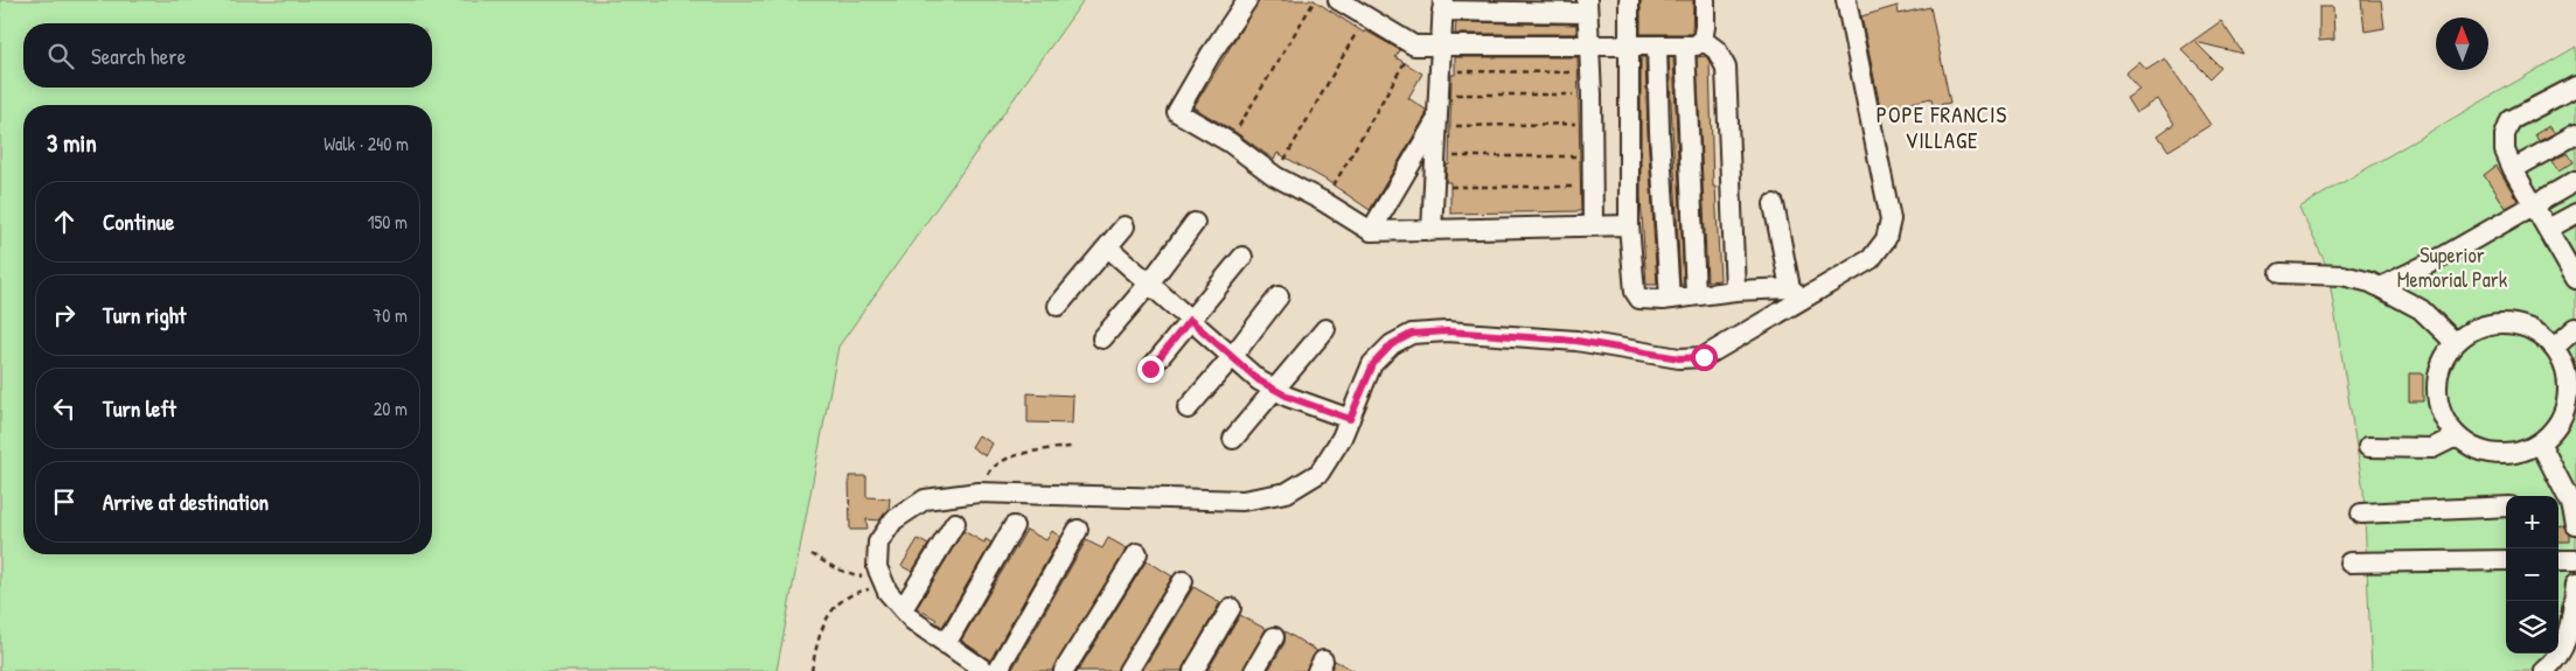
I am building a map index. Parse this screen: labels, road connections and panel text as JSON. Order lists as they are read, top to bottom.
{
  "districts": ["POPE FRANCIS VILLAGE"],
  "parks": ["Superior Memorial Park"],
  "north": "top",
  "page": {
    "search": "Search here",
    "heading": ["3 min", "Walk · 240 m"],
    "list": [
      ["Continue", "150 m"],
      ["Turn right", "70 m"],
      ["Turn left", "20 m"],
      "Arrive at destination"
    ],
    "map_buttons": ["+", "−"]
  }
}
